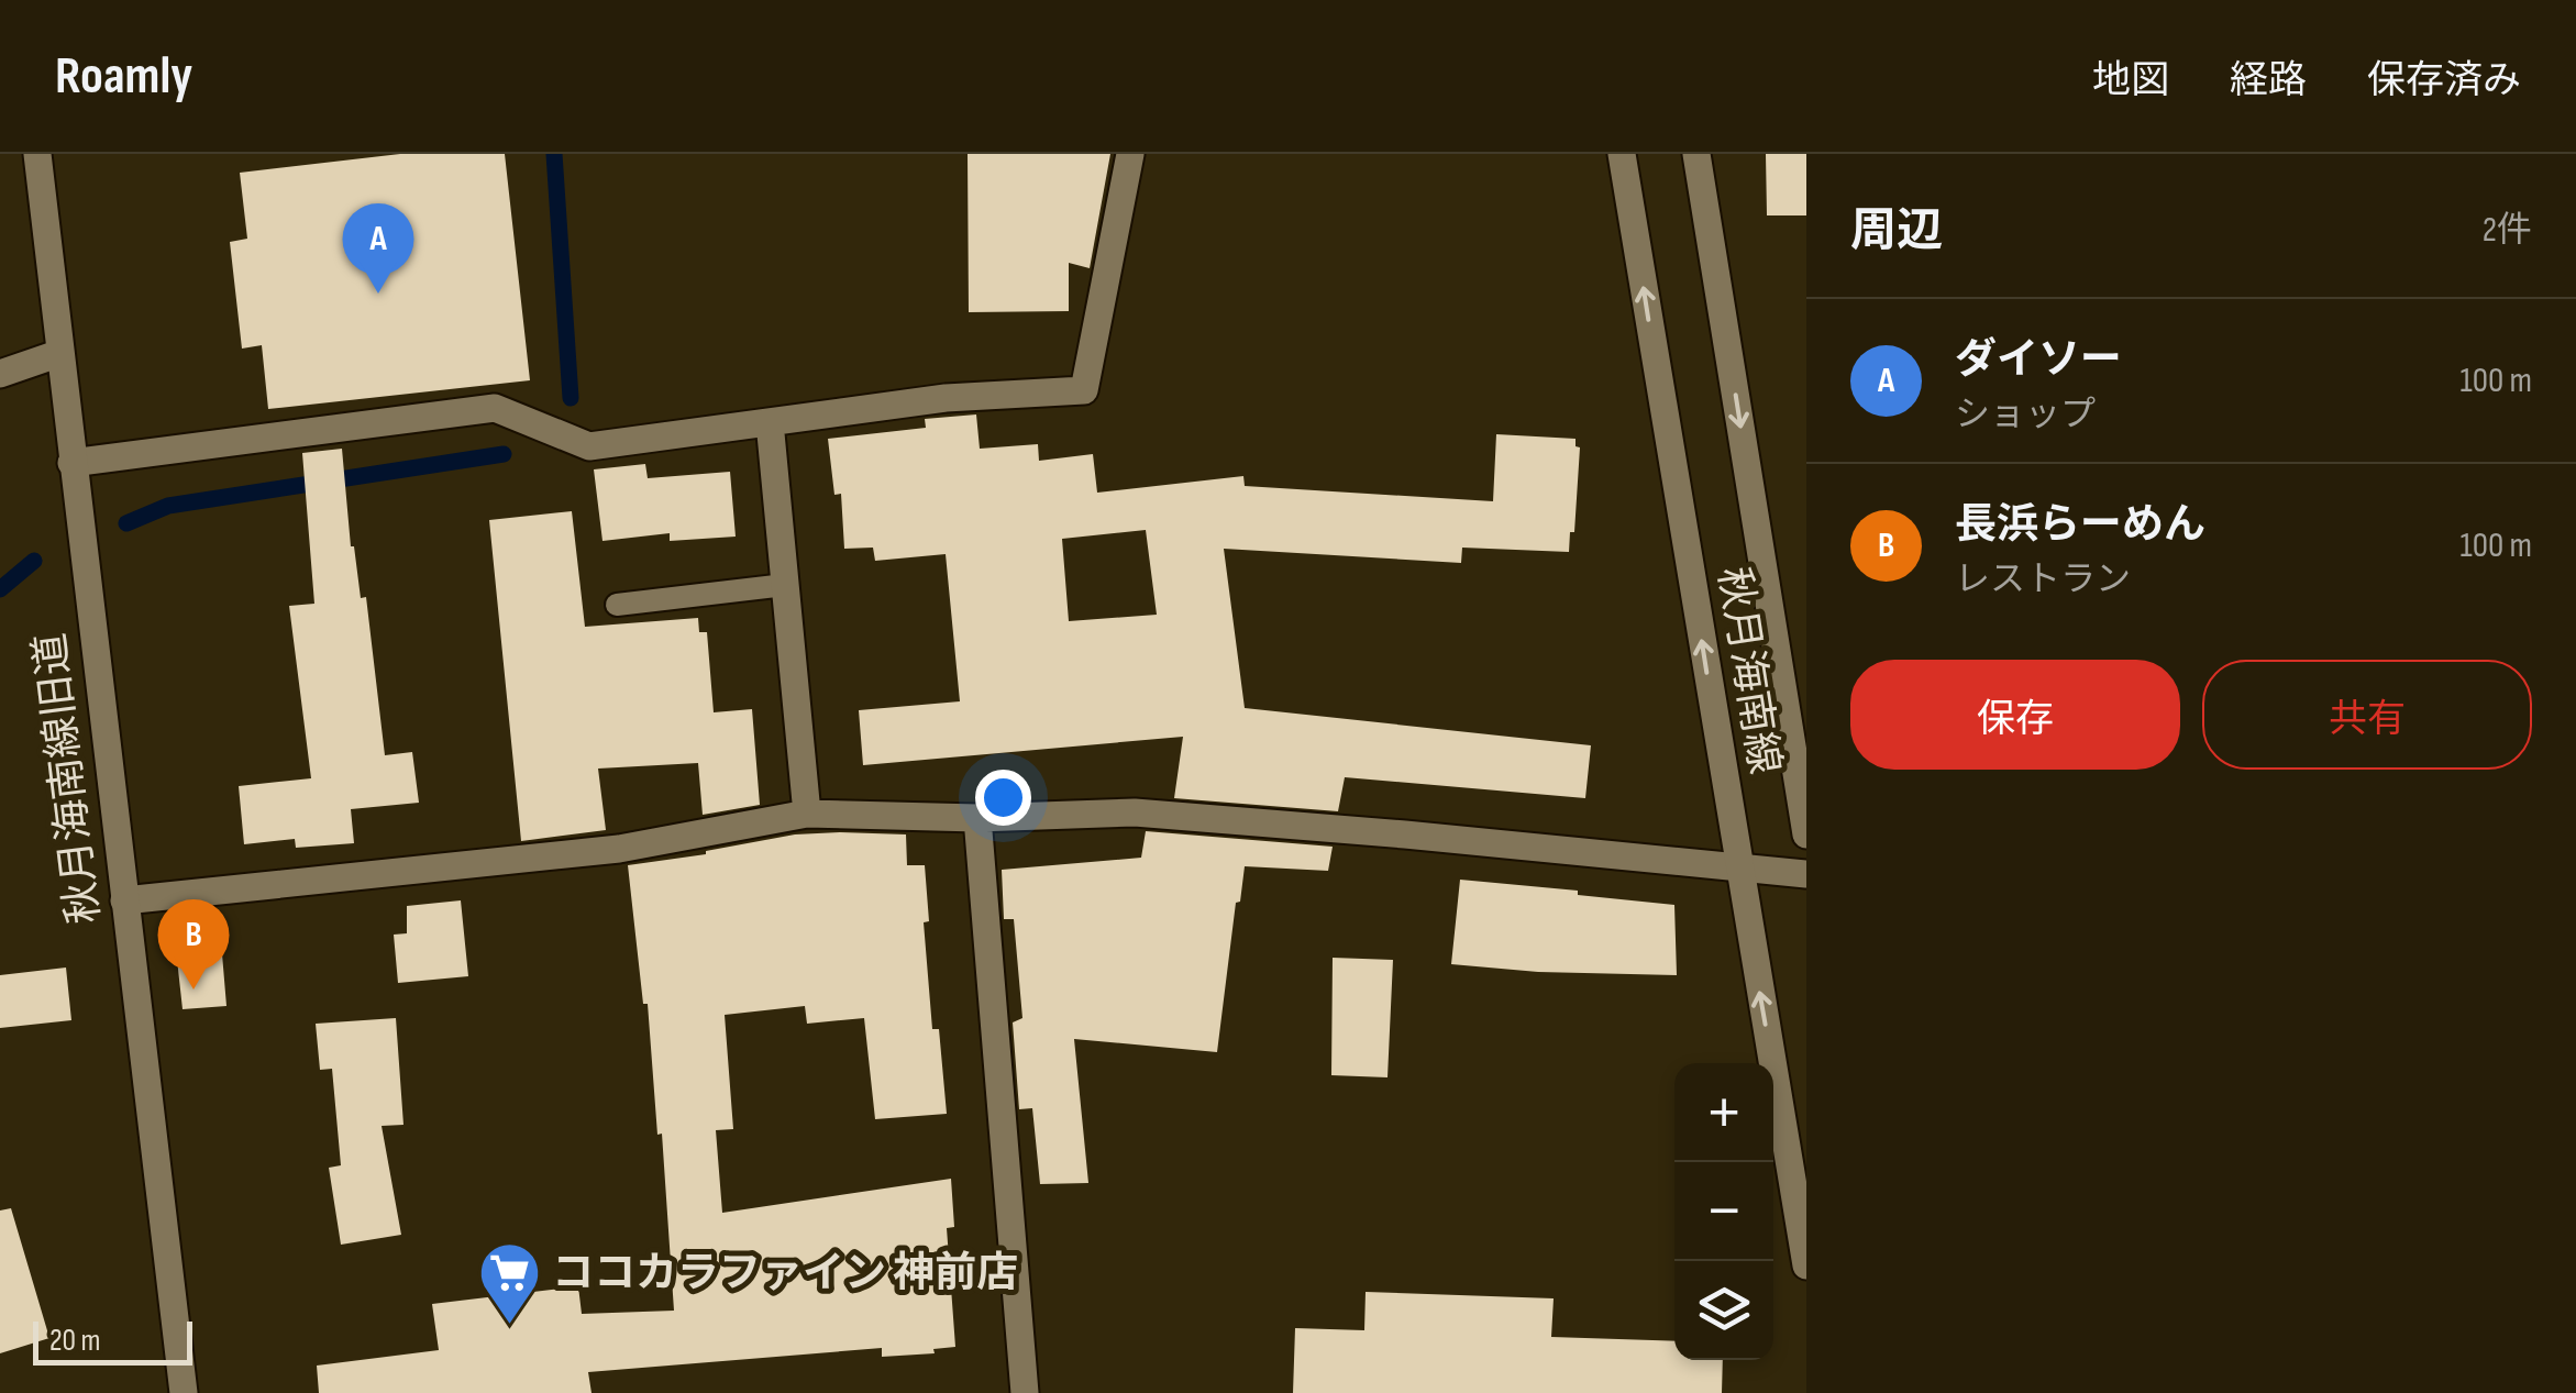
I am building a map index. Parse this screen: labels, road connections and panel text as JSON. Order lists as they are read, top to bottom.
{
  "streets": {
    "street": ["秋月海南線", "秋月海南線旧道"]
  },
  "places": {
    "supermarket": ["ココカラファイン 神前店"]
  },
  "scale_bar": "20 m",
  "page": {
    "header": "Roamly",
    "nav": ["地図", "経路", "保存済み"],
    "heading": ["周辺", "2件"],
    "pins": ["A", "B"],
    "list": [
      {
        "mark": "A",
        "name": "ダイソー",
        "note": "ショップ",
        "value": "100 m"
      },
      {
        "mark": "B",
        "name": "長浜らーめん",
        "note": "レストラン",
        "value": "100 m"
      }
    ],
    "buttons": ["保存", "共有"],
    "map_buttons": ["+", "−"],
    "scale": "20 m"
  }
}
